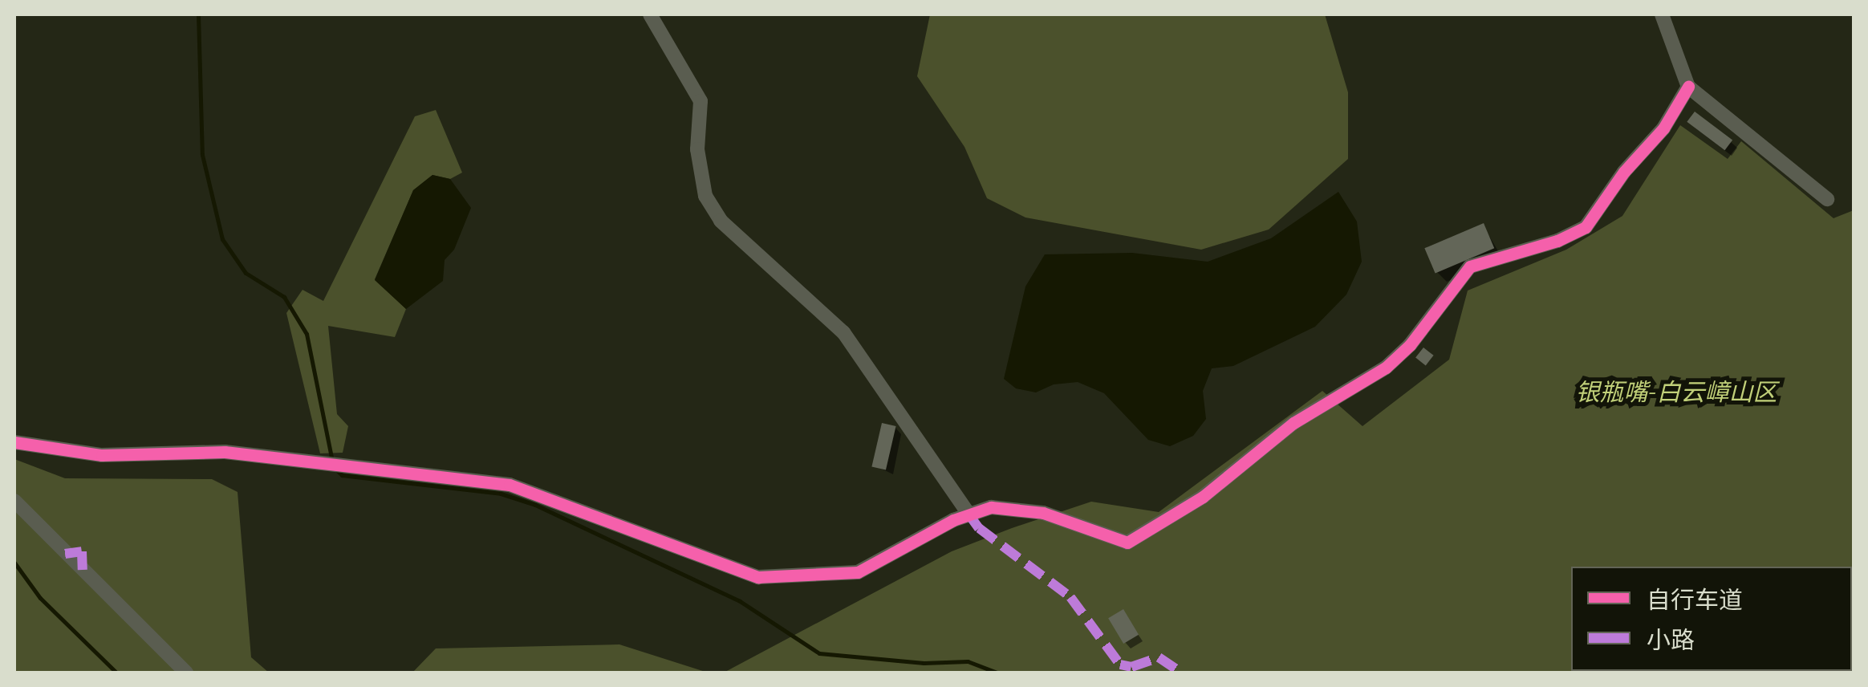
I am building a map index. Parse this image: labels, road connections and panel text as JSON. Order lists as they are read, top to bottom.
{
  "parks": ["银瓶嘴-白云嶂山区"],
  "legend": ["自行车道", "小路"]
}
